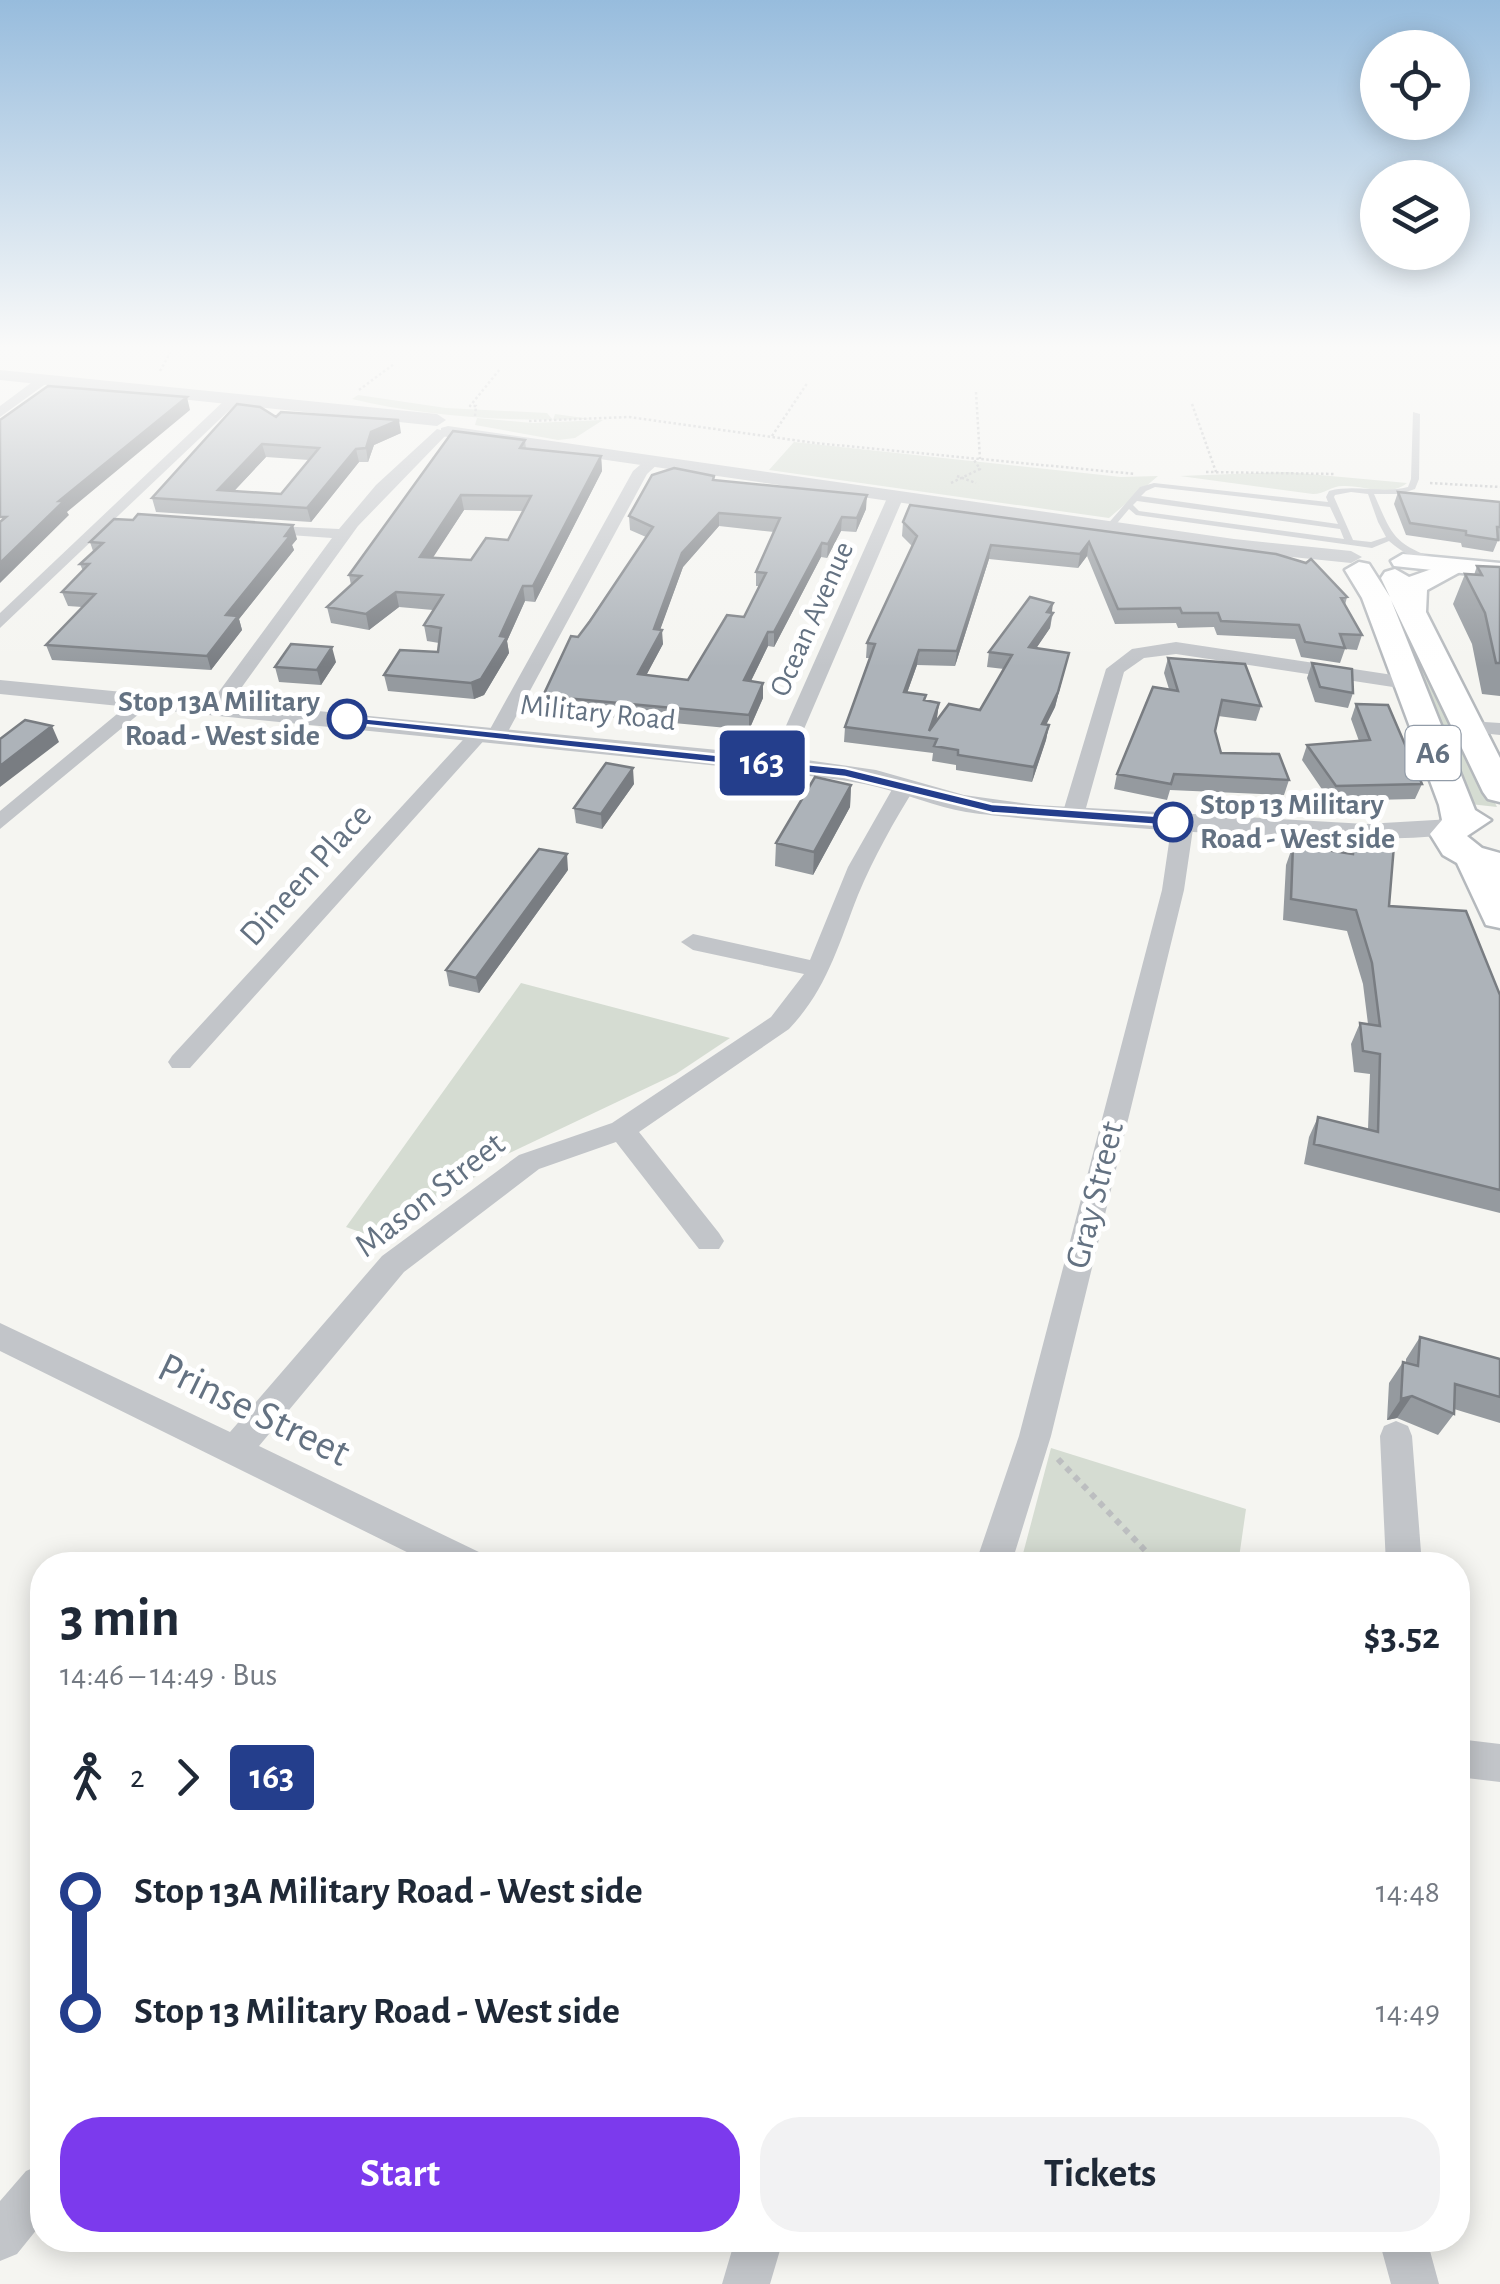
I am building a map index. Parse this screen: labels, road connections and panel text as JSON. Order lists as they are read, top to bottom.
{
  "streets": {
    "main road": ["A6"],
    "street": [
      "Ocean Avenue",
      "Military Road",
      "Dineen Place",
      "Mason Street",
      "Gray Street",
      "Prinse Street"
    ]
  },
  "crossings": [
    ["Ocean Avenue", "Military Road"],
    ["Military Road", "A6"],
    ["Military Road", "Dineen Place"],
    ["Military Road", "Mason Street"],
    ["Military Road", "Gray Street"],
    ["Mason Street", "Prinse Street"]
  ],
  "places": ["Stop 13A Military Road - West side", "Stop 13 Military Road - West side"],
  "lines": ["bus line 163"],
  "page": {
    "on_map": "163",
    "heading": ["3 min", "14:46 – 14:49 · Bus", "$3.52"],
    "legs": ["2", "163"],
    "list": [
      {
        "name": "Stop 13A Military Road - West side",
        "value": "14:48"
      },
      {
        "name": "Stop 13 Military Road - West side",
        "value": "14:49"
      }
    ],
    "buttons": ["Start", "Tickets"]
  }
}
